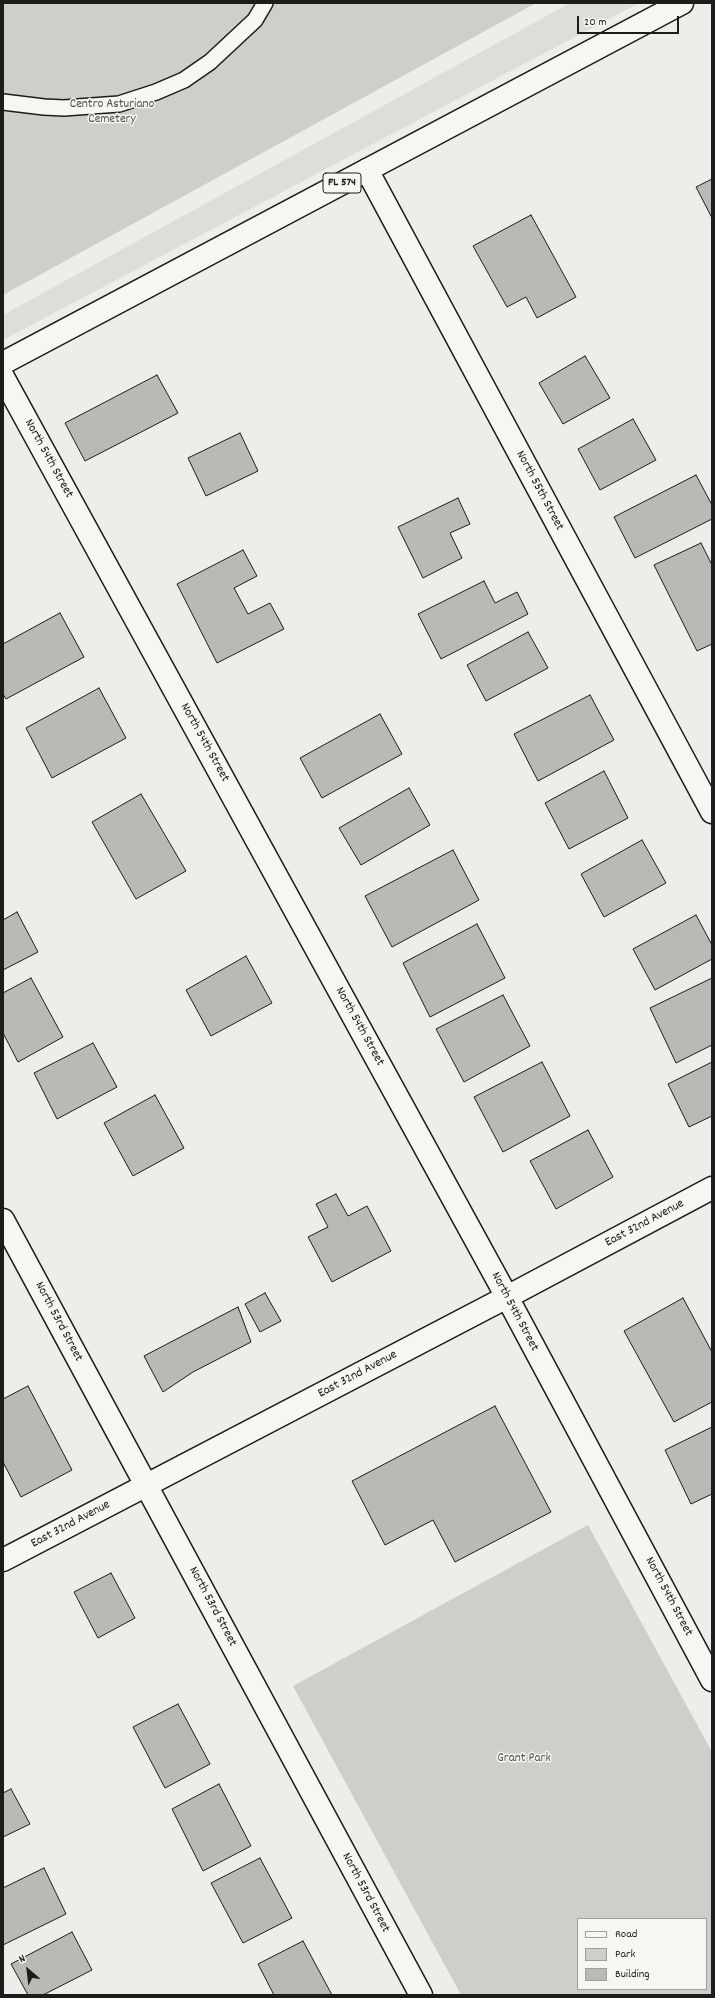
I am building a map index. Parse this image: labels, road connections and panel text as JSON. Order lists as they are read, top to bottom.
{
  "streets": {
    "street": [
      "FL 574",
      "North 54th Street",
      "North 55th Street",
      "East 32nd Avenue",
      "North 53rd Street"
    ]
  },
  "crossings": [
    ["FL 574", "North 55th Street"],
    ["North 54th Street", "East 32nd Avenue"],
    ["East 32nd Avenue", "North 53rd Street"]
  ],
  "parks": ["Centro Asturiano Cemetery", "Grant Park"],
  "legend": ["Road", "Park", "Building"],
  "scale_bar": "20 m",
  "north": "top left"
}
